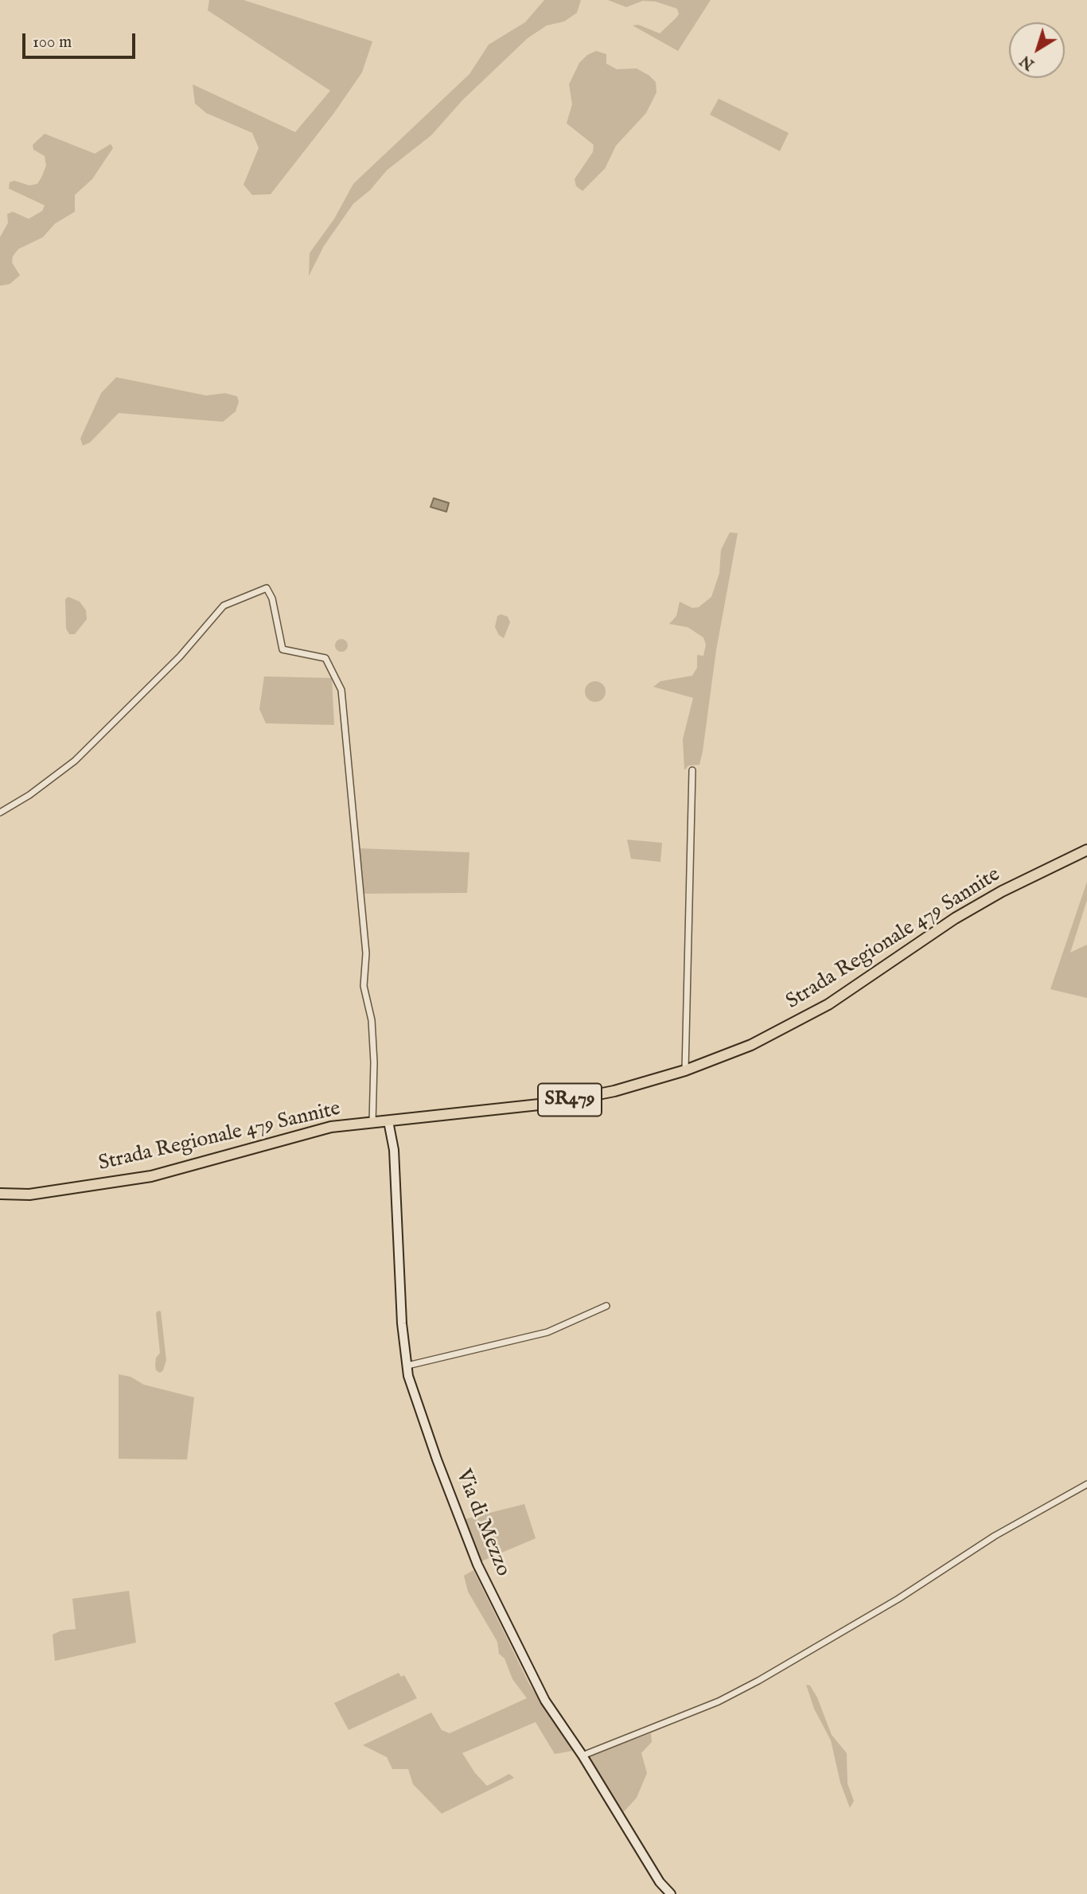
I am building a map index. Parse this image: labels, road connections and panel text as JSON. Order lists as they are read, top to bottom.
{
  "streets": {
    "main road": ["Strada Regionale 479 Sannite", "SR479", "Via di Mezzo"]
  },
  "crossings": [
    ["Strada Regionale 479 Sannite", "Via di Mezzo"]
  ],
  "scale_bar": "100 m",
  "north": "bottom left"
}
